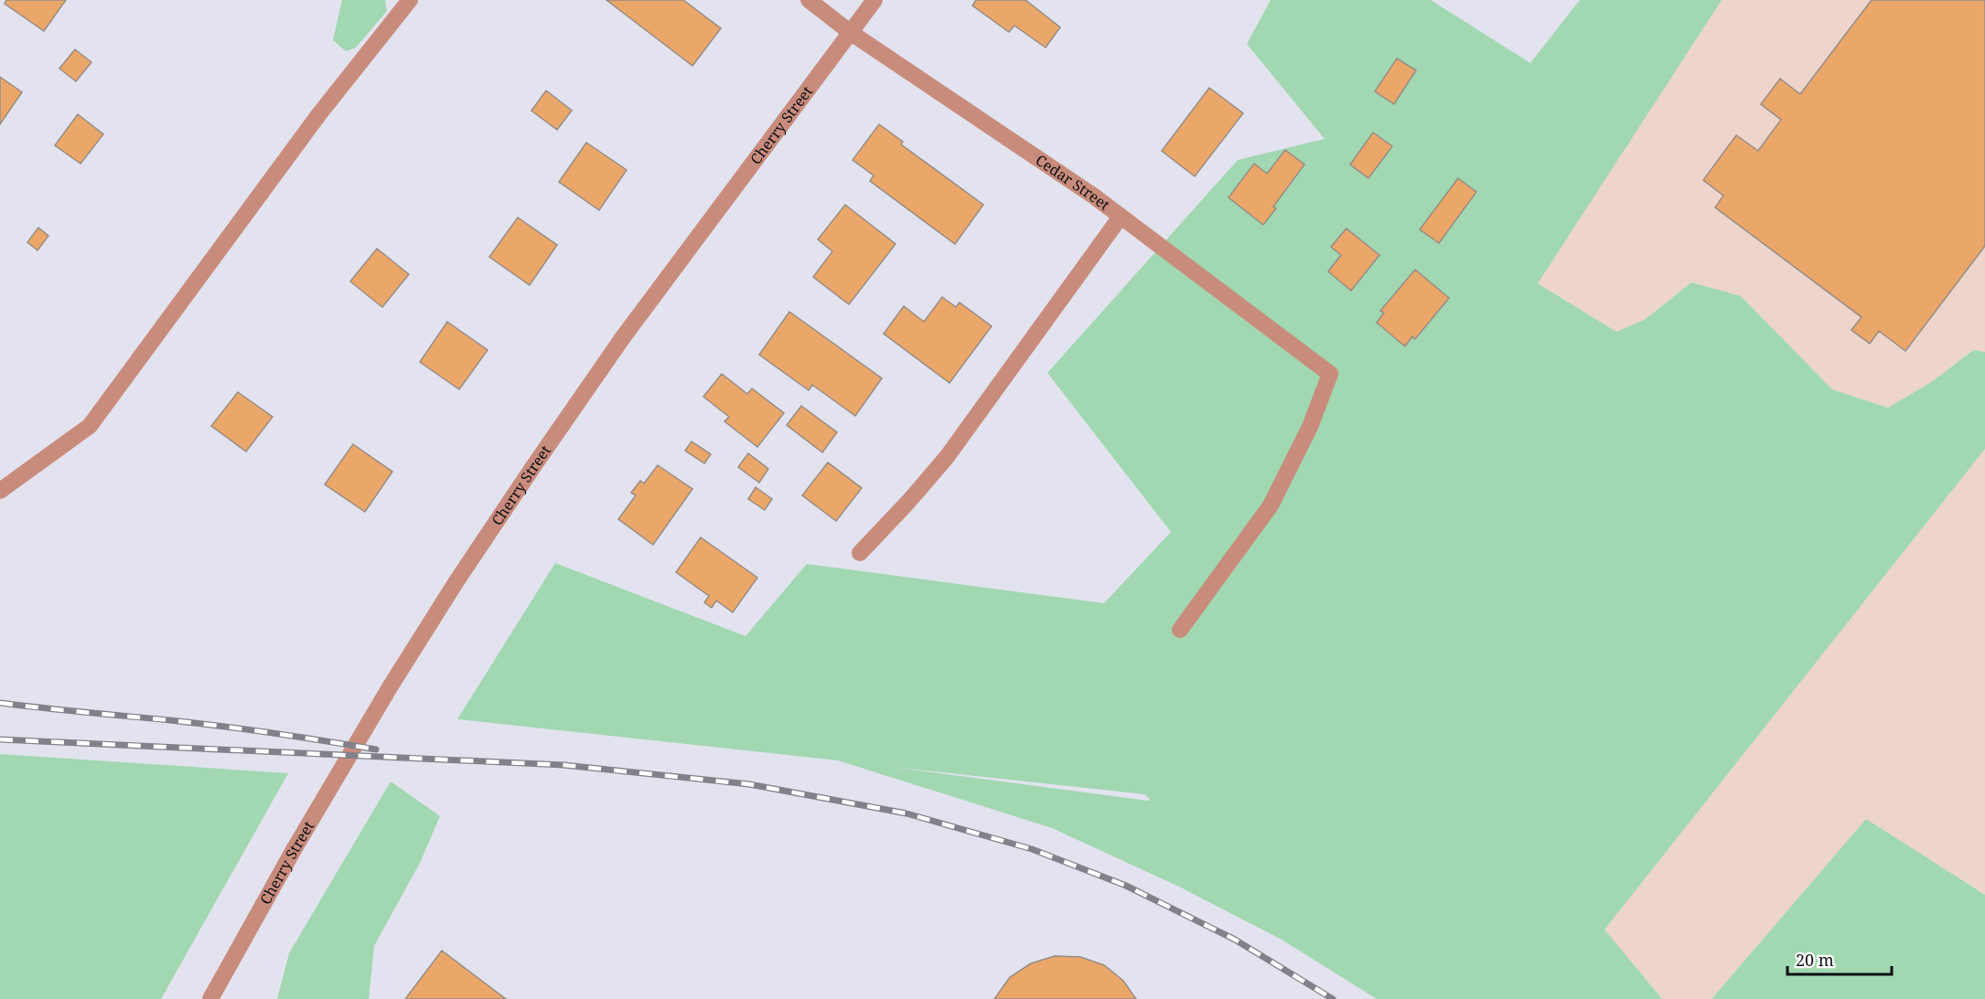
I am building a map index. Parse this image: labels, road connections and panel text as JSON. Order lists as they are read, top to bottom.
{
  "streets": {
    "street": ["Cherry Street", "Cedar Street"]
  },
  "crossings": [
    ["Cherry Street", "Cedar Street"]
  ],
  "scale_bar": "20 m"
}
